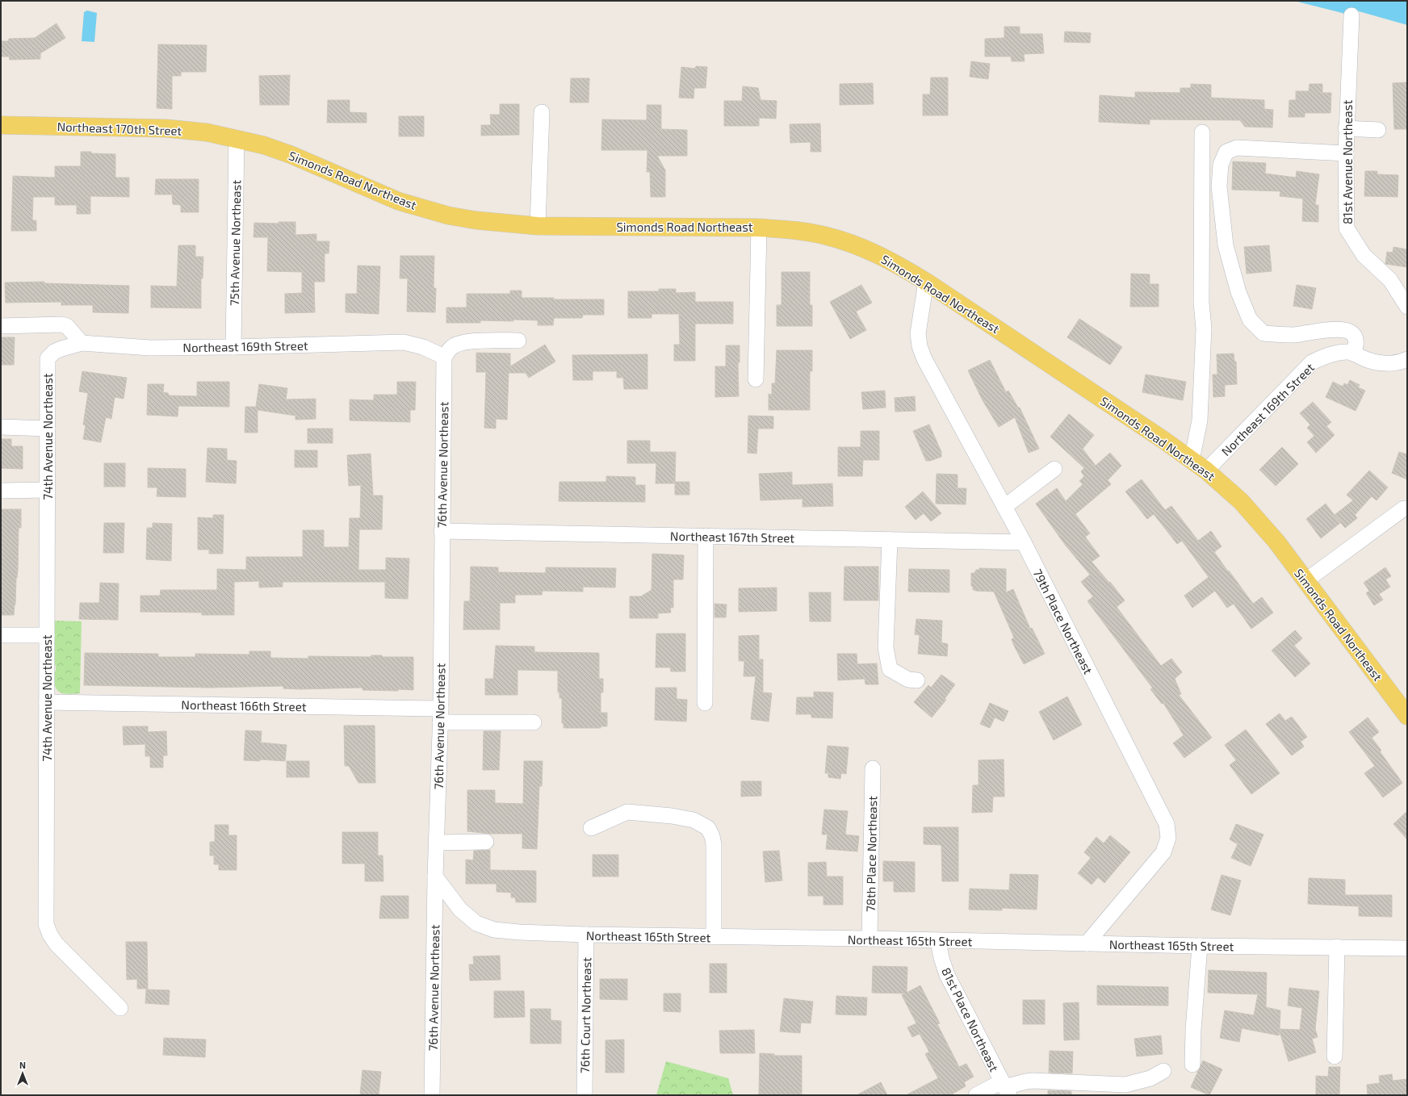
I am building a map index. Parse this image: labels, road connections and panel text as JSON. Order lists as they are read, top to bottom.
{
  "streets": {
    "main road": ["Northeast 170th Street", "Simonds Road Northeast"],
    "street": [
      "81st Avenue Northeast",
      "75th Avenue Northeast",
      "Northeast 169th Street",
      "74th Avenue Northeast",
      "76th Avenue Northeast",
      "Northeast 167th Street",
      "79th Place Northeast",
      "Northeast 166th Street",
      "78th Place Northeast",
      "Northeast 165th Street",
      "76th Court Northeast",
      "81st Place Northeast"
    ]
  },
  "crossings": [
    ["Northeast 170th Street", "Simonds Road Northeast"],
    ["Northeast 170th Street", "75th Avenue Northeast"],
    ["Simonds Road Northeast", "75th Avenue Northeast"],
    ["Simonds Road Northeast", "Northeast 169th Street"],
    ["Simonds Road Northeast", "79th Place Northeast"],
    ["75th Avenue Northeast", "Northeast 169th Street"],
    ["Northeast 169th Street", "74th Avenue Northeast"],
    ["Northeast 169th Street", "76th Avenue Northeast"],
    ["74th Avenue Northeast", "Northeast 166th Street"],
    ["76th Avenue Northeast", "Northeast 167th Street"],
    ["76th Avenue Northeast", "Northeast 166th Street"],
    ["76th Avenue Northeast", "Northeast 165th Street"],
    ["Northeast 167th Street", "79th Place Northeast"],
    ["79th Place Northeast", "Northeast 165th Street"],
    ["78th Place Northeast", "Northeast 165th Street"],
    ["Northeast 165th Street", "76th Court Northeast"],
    ["Northeast 165th Street", "81st Place Northeast"]
  ],
  "north": "top"
}
